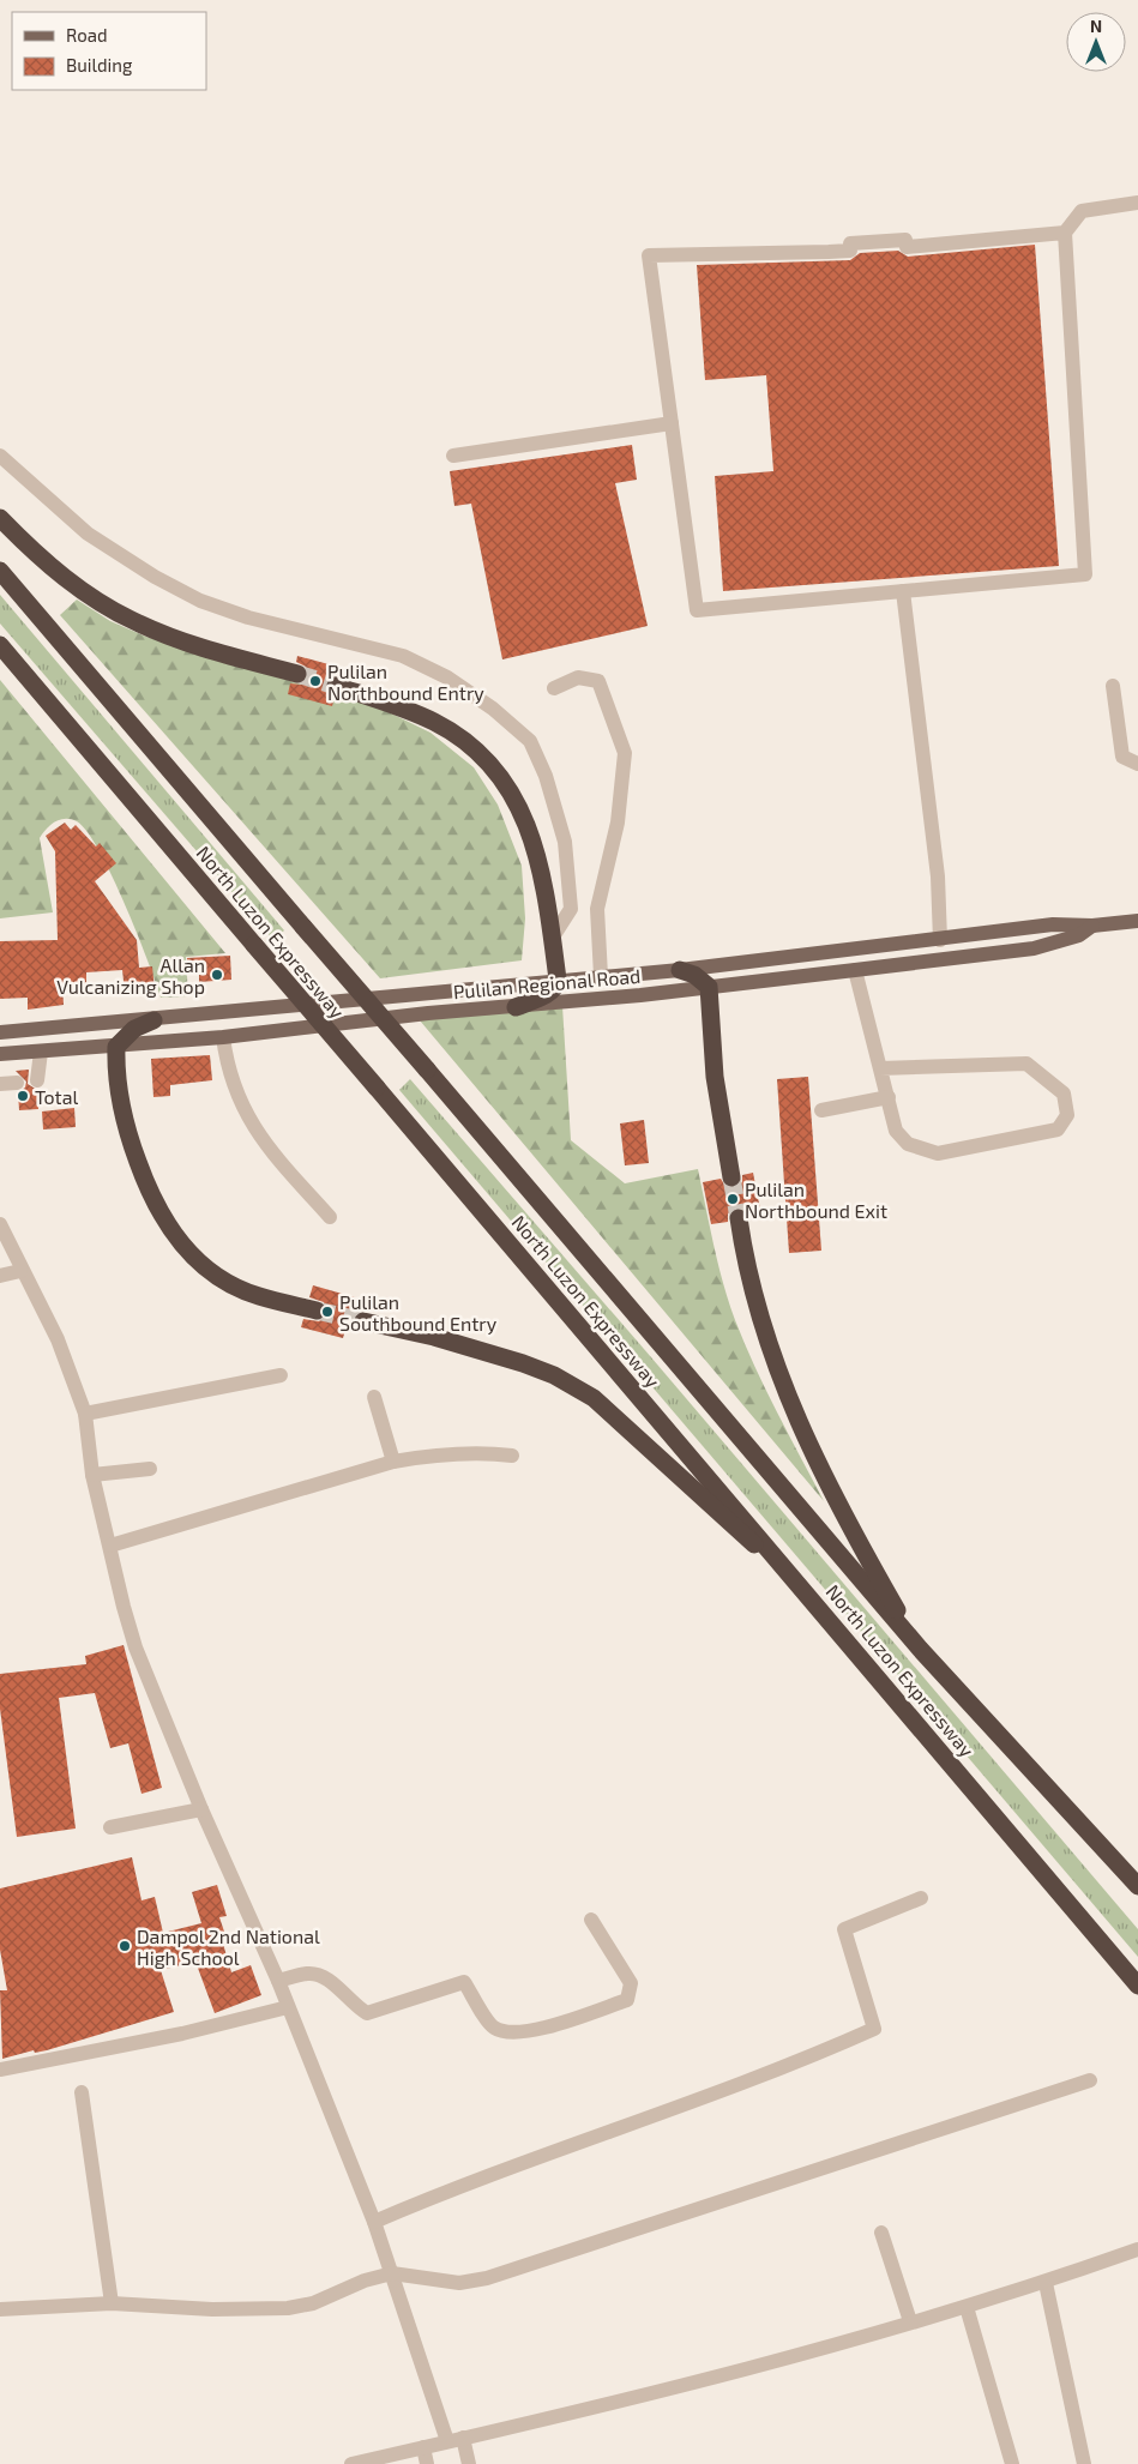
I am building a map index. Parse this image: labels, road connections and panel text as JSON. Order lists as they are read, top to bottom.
{
  "streets": {
    "highway": ["North Luzon Expressway"],
    "main road": ["Pulilan Regional Road"]
  },
  "places": [
    "Pulilan Northbound Entry",
    "Allan Vulcanizing Shop",
    "Total",
    "Pulilan Northbound Exit",
    "Pulilan Southbound Entry",
    "Dampol 2nd National High School"
  ],
  "legend": ["Road", "Building"],
  "north": "top"
}
